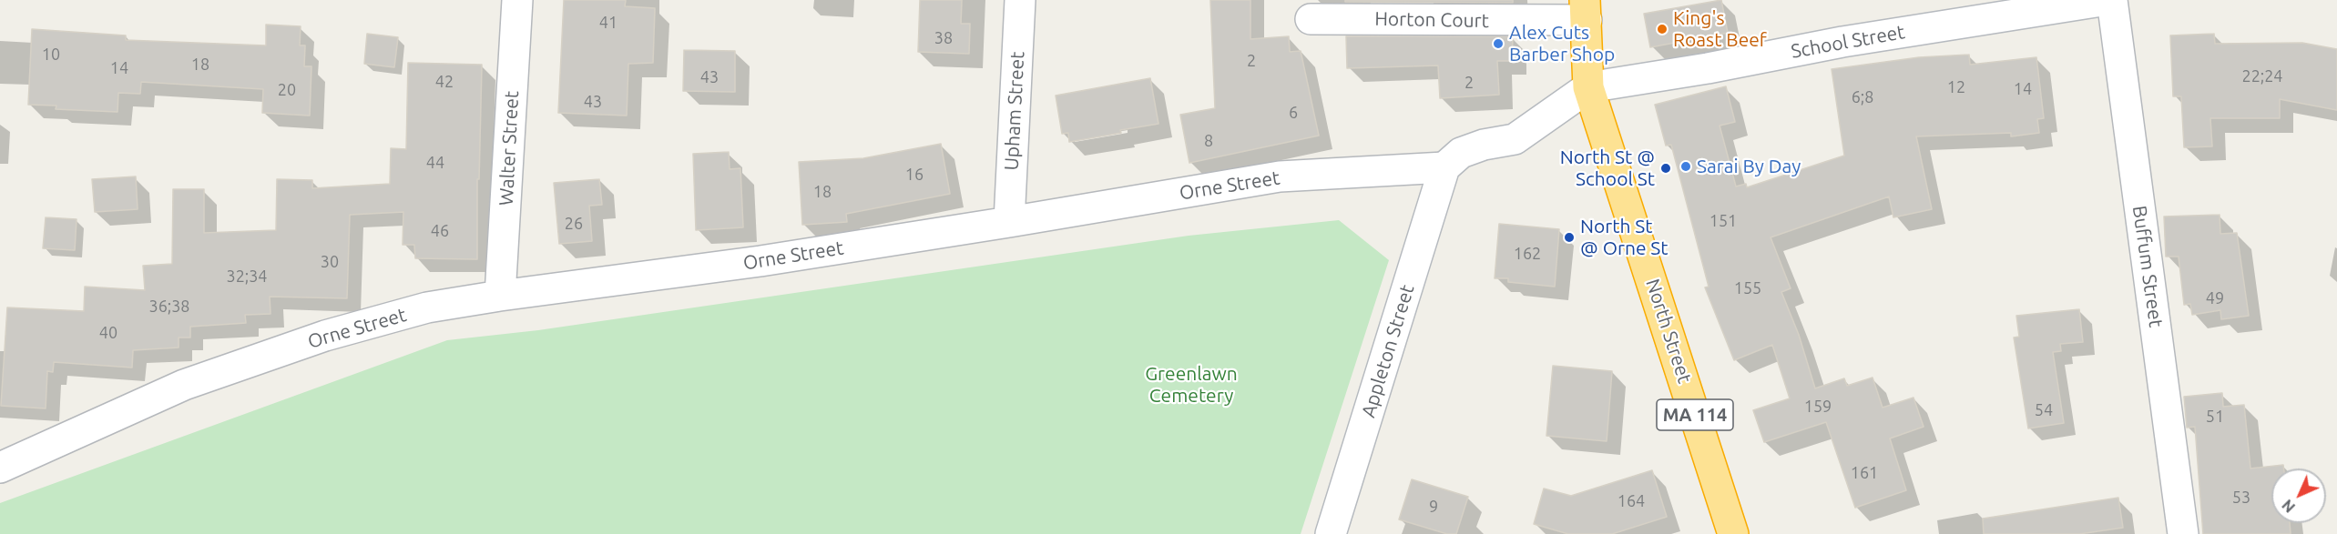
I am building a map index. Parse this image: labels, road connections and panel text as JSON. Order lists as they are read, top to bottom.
{
  "streets": {
    "highway": ["North Street", "MA 114"],
    "street": [
      "Horton Court",
      "School Street",
      "Upham Street",
      "Walter Street",
      "Orne Street",
      "Buffum Street",
      "Appleton Street"
    ]
  },
  "crossings": [
    ["Horton Court", "North Street"],
    ["School Street", "North Street"],
    ["Upham Street", "Orne Street"],
    ["Walter Street", "Orne Street"],
    ["Orne Street", "Appleton Street"]
  ],
  "parks": ["Greenlawn Cemetery"],
  "places": [
    "King's Roast Beef",
    "Alex Cuts Barber Shop",
    "Sarai By Day",
    "North St @ School St",
    "North St @ Orne St"
  ],
  "house_numbers": [
    "41",
    "38",
    "10",
    "2",
    "18",
    "14",
    "22;24",
    "43",
    "42",
    "2",
    "12",
    "14",
    "20",
    "6;8",
    "43",
    "6",
    "8",
    "44",
    "16",
    "18",
    "151",
    "26",
    "46",
    "162",
    "30",
    "32;34",
    "155",
    "49",
    "36;38",
    "40",
    "159",
    "54",
    "51",
    "161",
    "53",
    "164",
    "9"
  ],
  "north": "bottom left"
}
